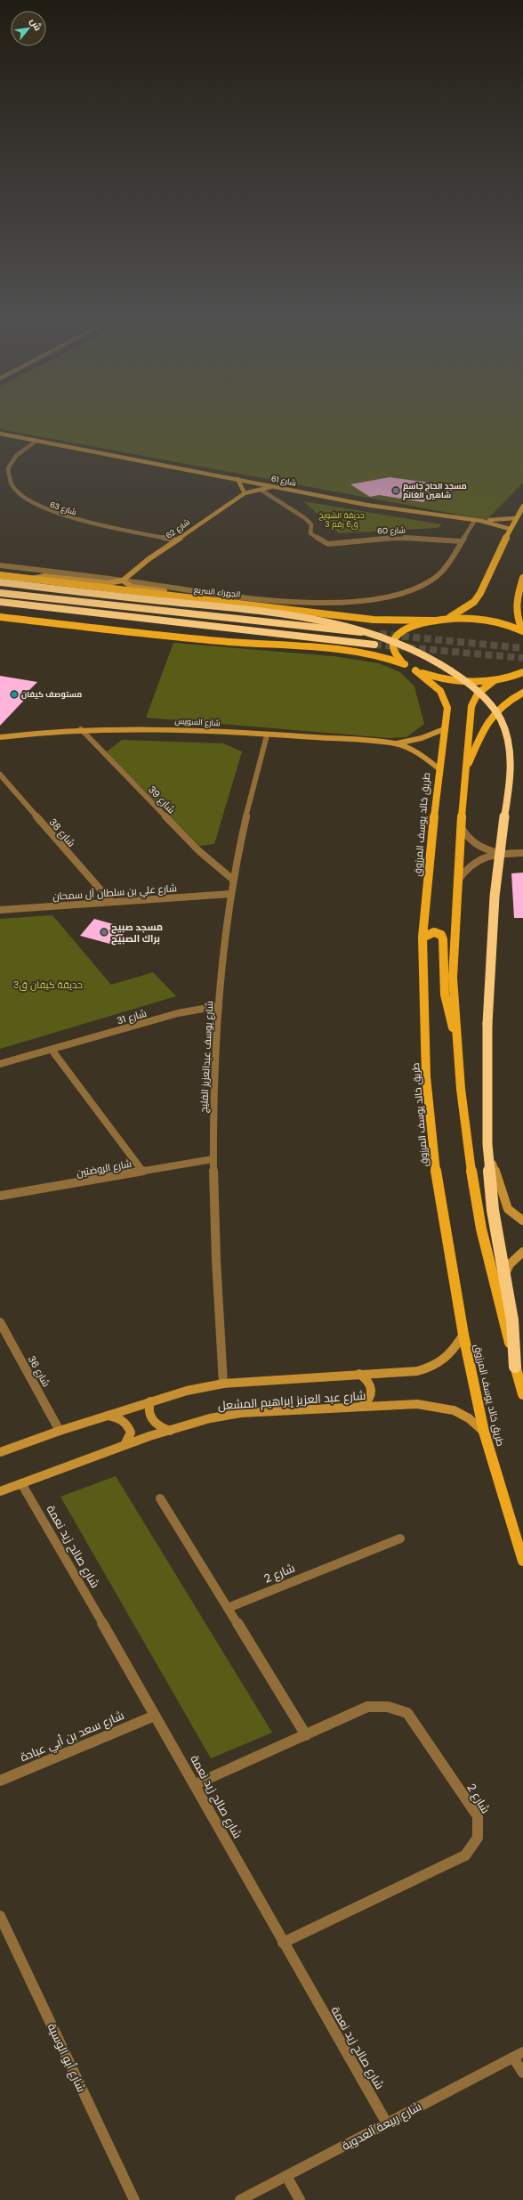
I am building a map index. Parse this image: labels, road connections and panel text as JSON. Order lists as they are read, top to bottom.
{
  "streets": {
    "main road": ["الجهراء السريع", "طريق خالد يوسف المرزوق"],
    "street": [
      "شارع 61",
      "شارع 63",
      "شارع 62",
      "شارع 60",
      "شارع السويس",
      "39 شارع",
      "شارع 38",
      "شارع علي بن سلطان آل سمحان",
      "شارع 31",
      "شارع يوسف عبدالعزيز الفليج",
      "شارع الروضتين",
      "شارع 36",
      "شارع عبد العزيز إبراهيم المشعل",
      "شارع صالح زيد نعمة",
      "شارع 2",
      "شارع سعد بن أبي عبادة",
      "شارع أبو الوسية",
      "شارع ربيعة آلعدوية"
    ]
  },
  "crossings": [
    ["شارع 61", "شارع 63"],
    ["شارع 61", "شارع 62"],
    ["شارع 63", "شارع 62"],
    ["شارع 62", "شارع 60"],
    ["شارع 62", "الجهراء السريع"],
    ["شارع 60", "الجهراء السريع"],
    ["شارع السويس", "39 شارع"],
    ["شارع السويس", "طريق خالد يوسف المرزوق"],
    ["شارع السويس", "شارع يوسف عبدالعزيز الفليج"],
    ["39 شارع", "شارع يوسف عبدالعزيز الفليج"],
    ["طريق خالد يوسف المرزوق", "شارع عبد العزيز إبراهيم المشعل"],
    ["شارع 38", "شارع علي بن سلطان آل سمحان"],
    ["شارع علي بن سلطان آل سمحان", "شارع يوسف عبدالعزيز الفليج"],
    ["شارع 31", "شارع يوسف عبدالعزيز الفليج"],
    ["شارع يوسف عبدالعزيز الفليج", "شارع الروضتين"],
    ["شارع يوسف عبدالعزيز الفليج", "شارع عبد العزيز إبراهيم المشعل"],
    ["شارع 36", "شارع عبد العزيز إبراهيم المشعل"],
    ["شارع عبد العزيز إبراهيم المشعل", "شارع صالح زيد نعمة"],
    ["شارع صالح زيد نعمة", "شارع 2"],
    ["شارع صالح زيد نعمة", "شارع سعد بن أبي عبادة"],
    ["شارع صالح زيد نعمة", "شارع ربيعة آلعدوية"]
  ],
  "parks": ["حديقة الشويخ ق6 رقم 3", "حديقة كيفان ق3"],
  "places": ["مسجد الحاج جاسم شاهين الغانم", "مستوصف كيفان", "مسجد صبيح براك الصبيح"],
  "north": "top right"
}
